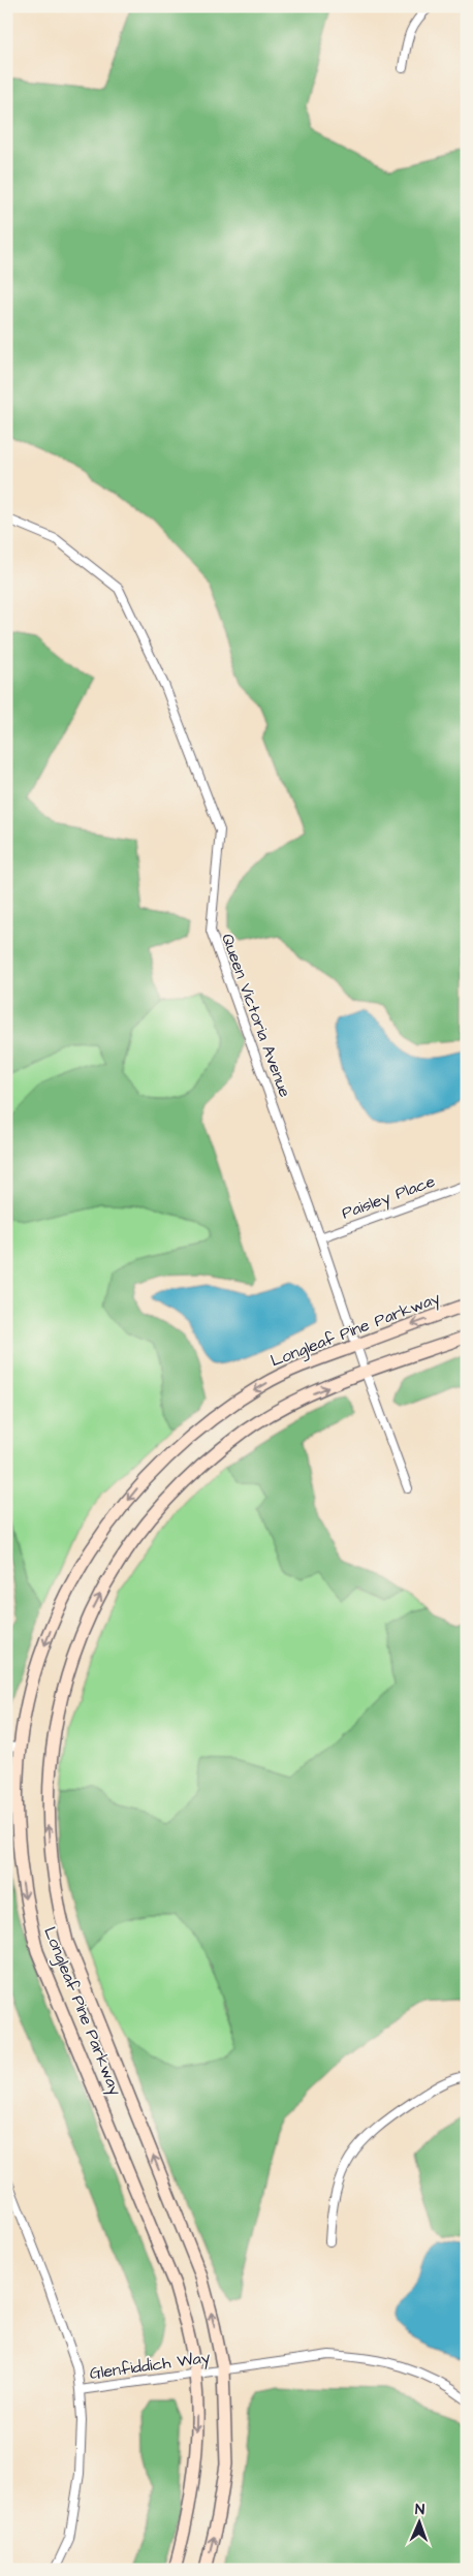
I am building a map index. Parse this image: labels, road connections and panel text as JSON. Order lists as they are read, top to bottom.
{
  "streets": {
    "main road": ["Longleaf Pine Parkway"],
    "street": ["Queen Victoria Avenue", "Paisley Place", "Glenfiddich Way"]
  },
  "crossings": [
    ["Queen Victoria Avenue", "Paisley Place"],
    ["Queen Victoria Avenue", "Longleaf Pine Parkway"],
    ["Longleaf Pine Parkway", "Glenfiddich Way"]
  ],
  "north": "top"
}
